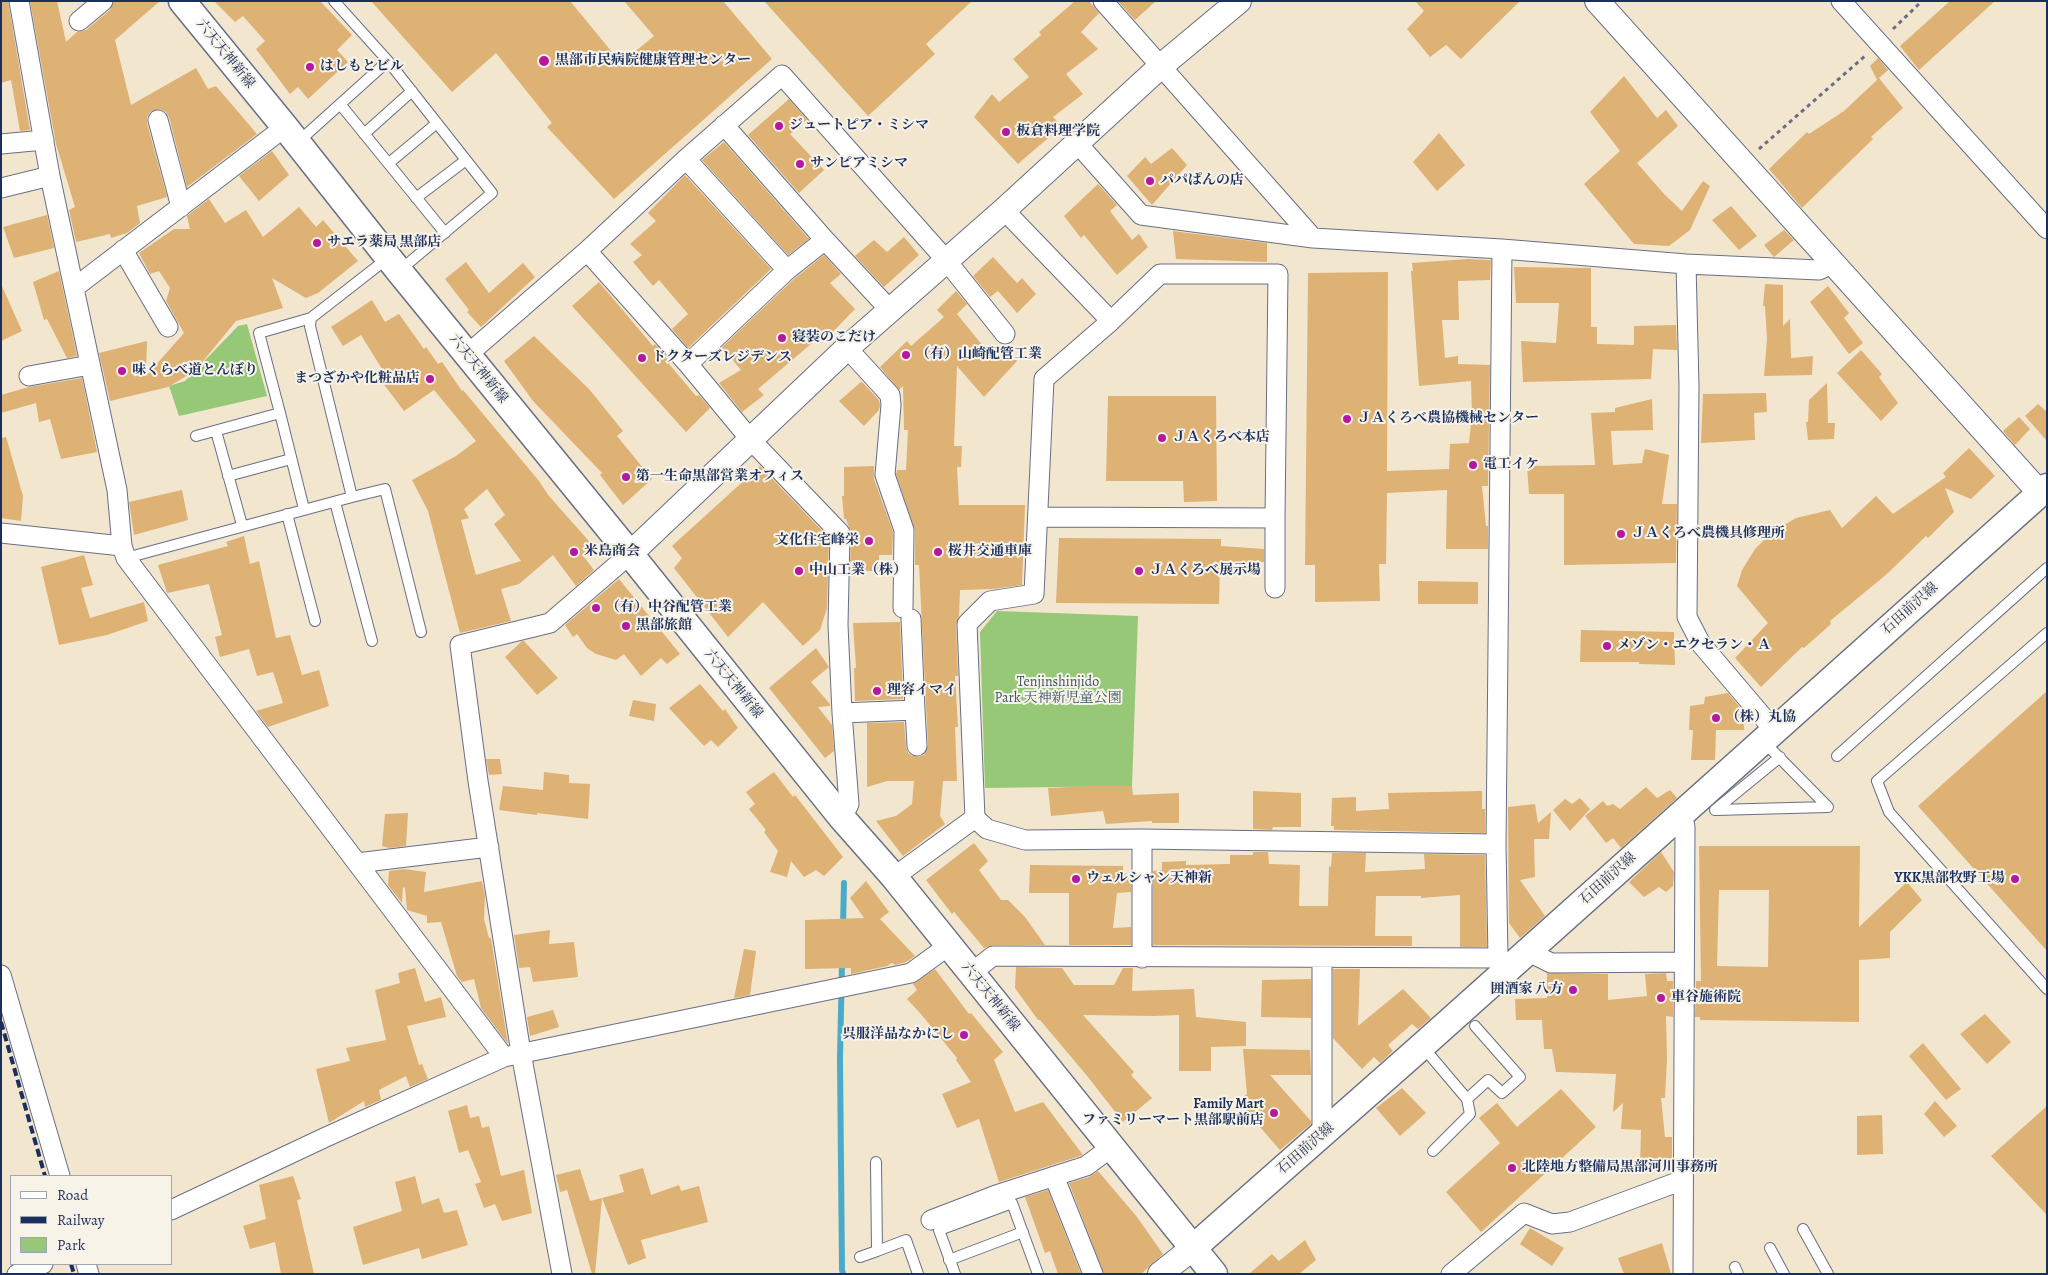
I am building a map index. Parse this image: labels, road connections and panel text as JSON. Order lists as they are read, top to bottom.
{
  "streets": {
    "main road": ["六天天神新線", "石田前沢線"]
  },
  "crossings": [
    ["六天天神新線", "石田前沢線"]
  ],
  "parks": ["Tenjinshinjido Park 天神新児童公園"],
  "places": [
    "黒部市民病院健康管理センター",
    "はしもとビル",
    "ジュートピア・ミシマ",
    "板倉料理学院",
    "サンピアミシマ",
    "パパぱんの店",
    "サエラ薬局 黒部店",
    "寝装のこだけ",
    "（有）山崎配管工業",
    "ドクターズレジデンス",
    "味くらべ道とんぼり",
    "まつざかや化粧品店",
    "ＪＡくろべ農協機械センター",
    "ＪＡくろべ本店",
    "電工イケ",
    "第一生命黒部営業オフィス",
    "ＪＡくろべ農機具修理所",
    "文化住宅峰栄",
    "米島商会",
    "桜井交通車庫",
    "中山工業（株）",
    "ＪＡくろべ展示場",
    "（有）中谷配管工業",
    "黒部旅館",
    "メゾン・エクセラン・Ａ",
    "理容イマイ",
    "（株）丸協",
    "ウェルシャン天神新",
    "YKK黒部牧野工場",
    "囲酒家 八方",
    "車谷施術院",
    "呉服洋品なかにし",
    "Family Mart ファミリーマート黒部駅前店",
    "北陸地方整備局黒部河川事務所"
  ],
  "legend": ["Road", "Railway", "Park"]
}
